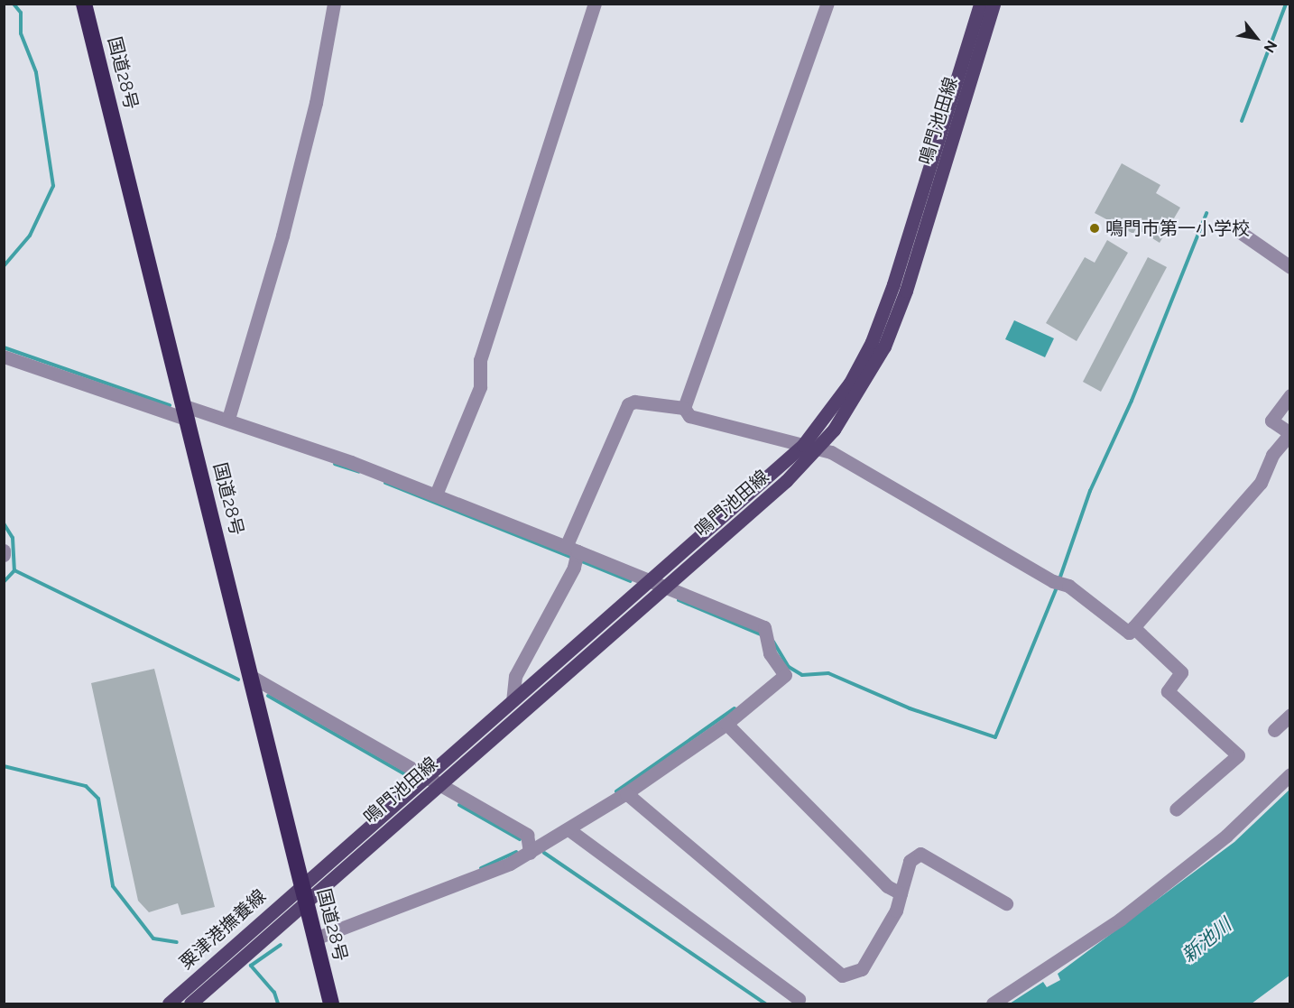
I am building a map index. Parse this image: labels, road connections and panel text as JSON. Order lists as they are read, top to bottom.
{
  "streets": {
    "highway": ["国道28号"],
    "main road": ["鳴門池田線", "粟津港撫養線"]
  },
  "crossings": [
    ["国道28号", "鳴門池田線"],
    ["国道28号", "粟津港撫養線"],
    ["鳴門池田線", "粟津港撫養線"]
  ],
  "water": ["新池川"],
  "places": ["鳴門市第一小学校"],
  "north": "bottom right"
}
